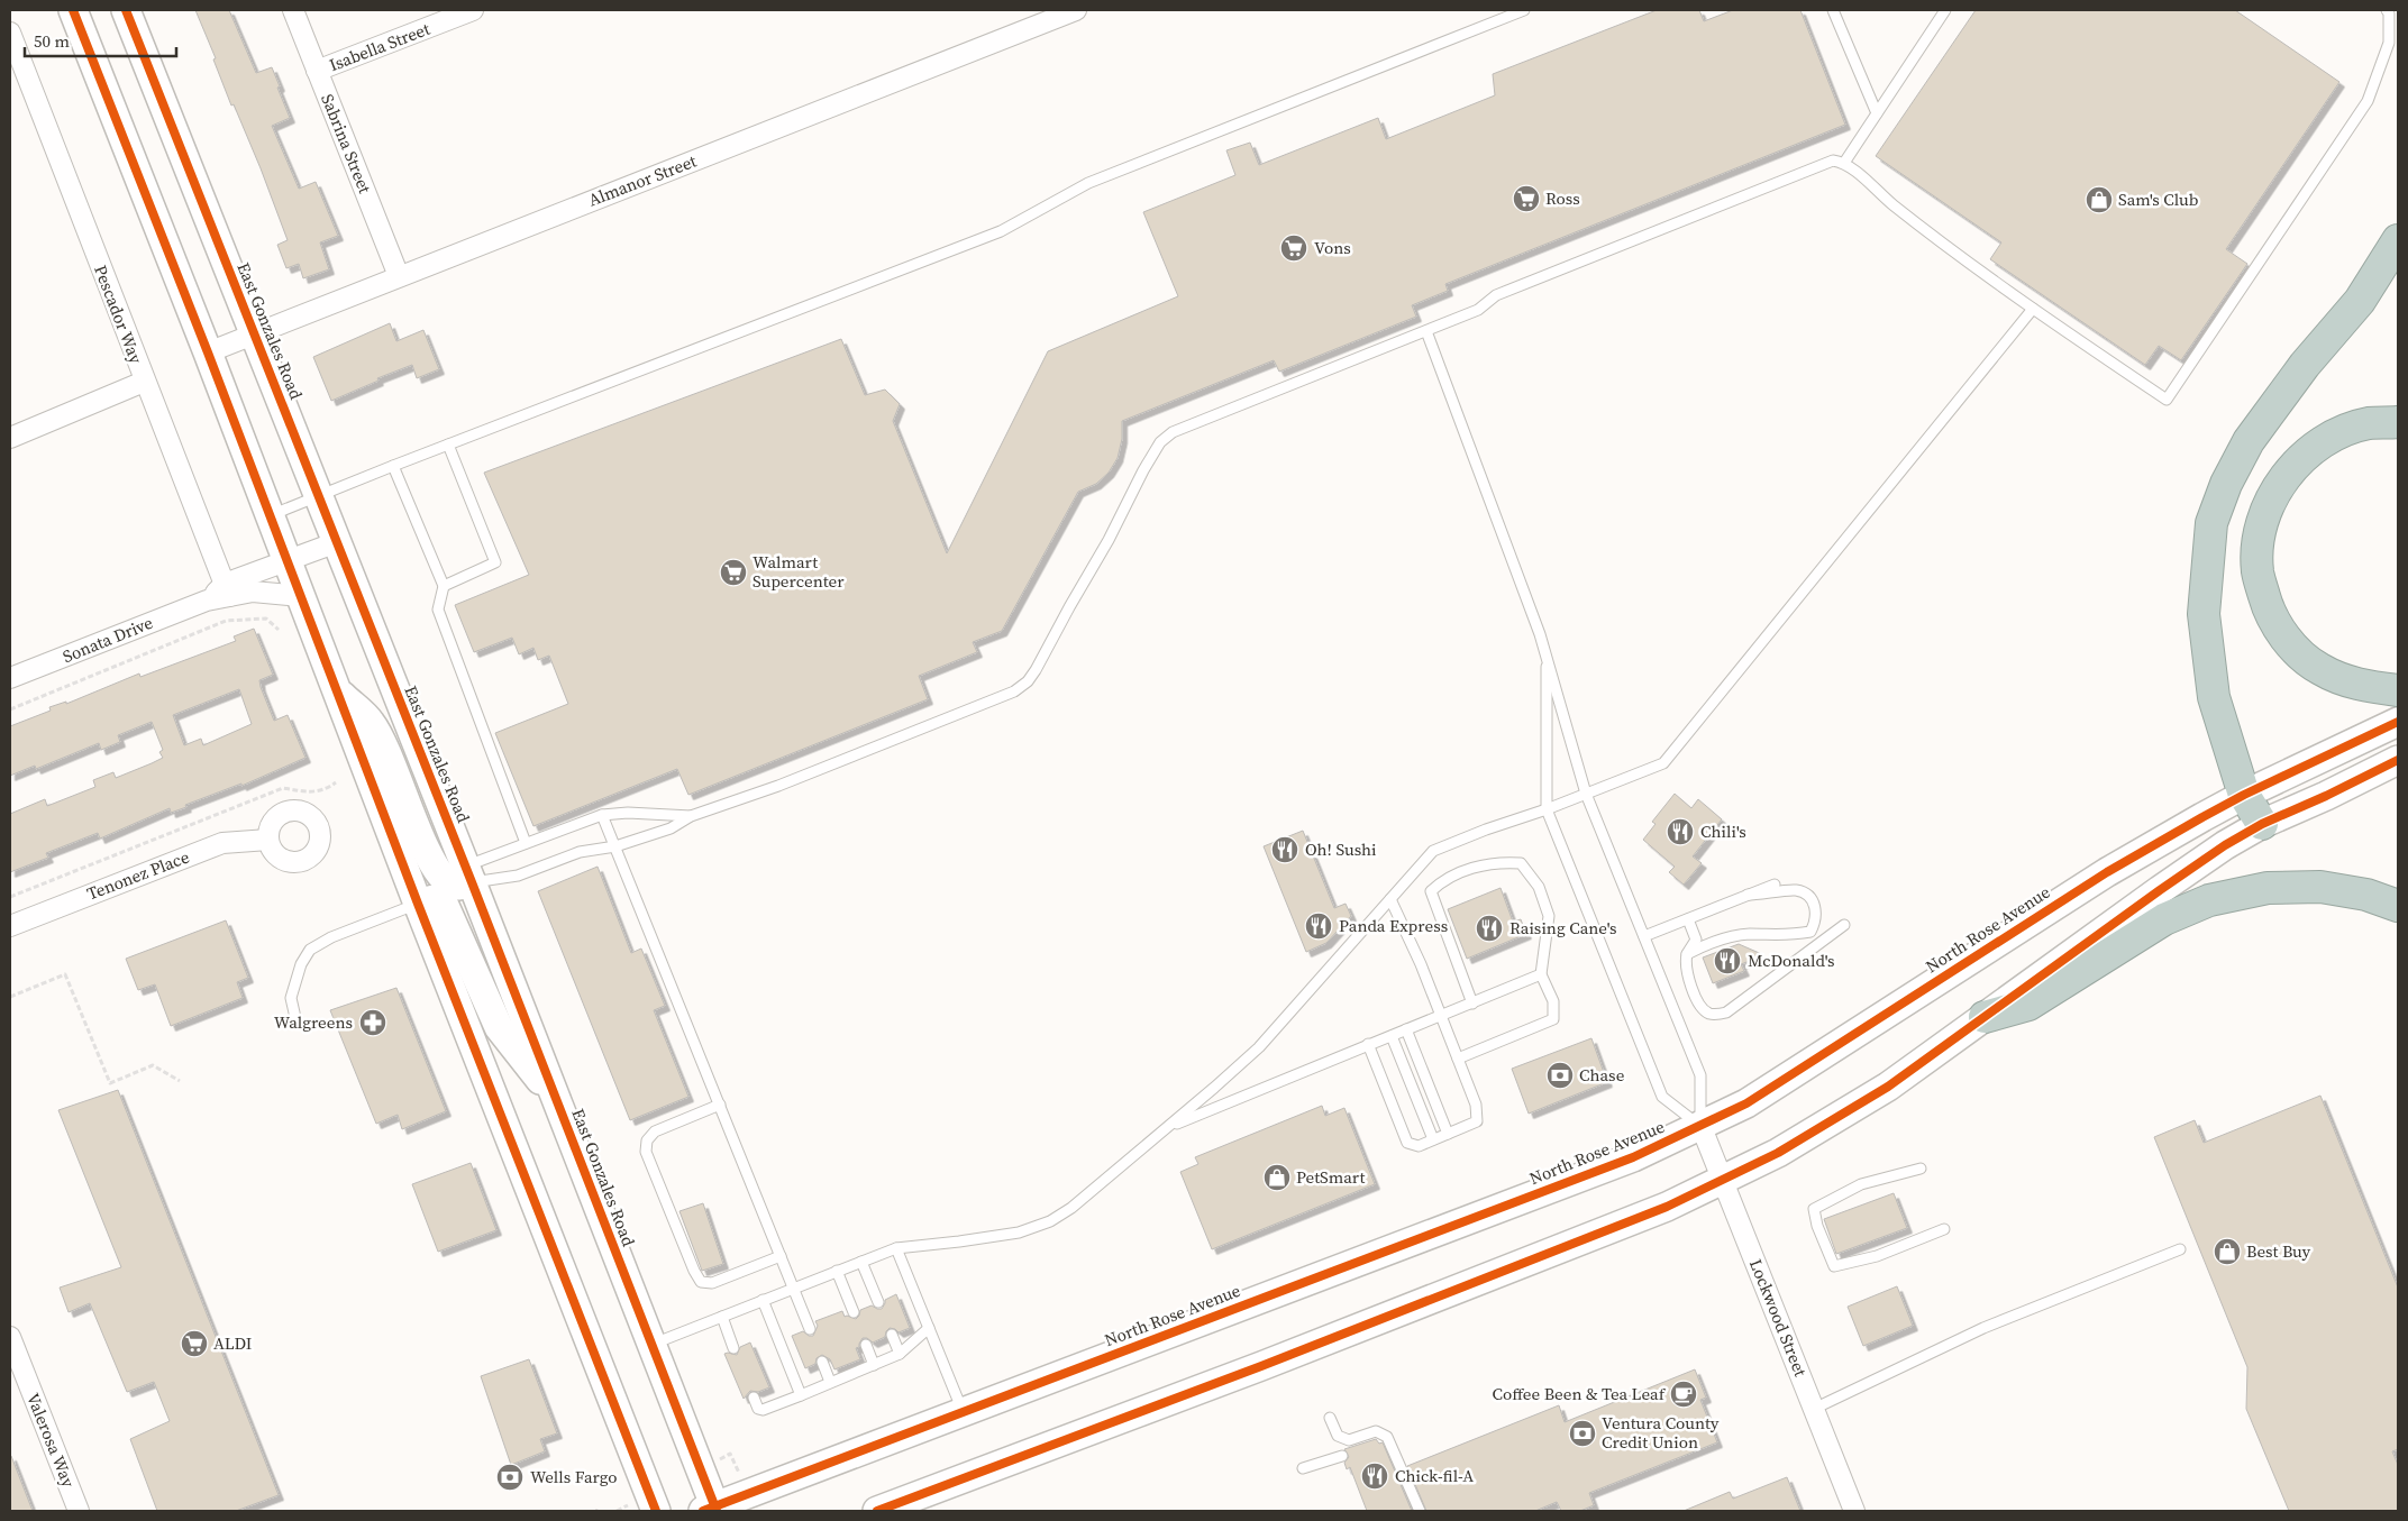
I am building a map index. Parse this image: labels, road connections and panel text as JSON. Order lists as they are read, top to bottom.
{
  "streets": {
    "main road": ["East Gonzales Road", "North Rose Avenue"],
    "street": [
      "Isabella Street",
      "Sabrina Street",
      "Almanor Street",
      "Pescador Way",
      "Sonata Drive",
      "Tenonez Place",
      "Lockwood Street",
      "Valerosa Way"
    ]
  },
  "crossings": [
    ["Isabella Street", "Sabrina Street"],
    ["Sabrina Street", "Almanor Street"],
    ["Almanor Street", "East Gonzales Road"],
    ["Pescador Way", "Sonata Drive"],
    ["East Gonzales Road", "Sonata Drive"],
    ["East Gonzales Road", "North Rose Avenue"],
    ["North Rose Avenue", "Lockwood Street"]
  ],
  "places": {
    "supermarket": [
      "Ross",
      "Vons",
      "Walmart Supercenter",
      "ALDI"
    ],
    "shop": ["Sam's Club", "PetSmart", "Best Buy"],
    "restaurant": [
      "Chili's",
      "Oh! Sushi",
      "Panda Express",
      "Raising Cane's",
      "McDonald's",
      "Chick-fil-A"
    ],
    "pharmacy": ["Walgreens"],
    "bank": ["Chase", "Ventura County Credit Union", "Wells Fargo"],
    "cafe": ["Coffee Been & Tea Leaf"]
  },
  "scale_bar": "50 m"
}
